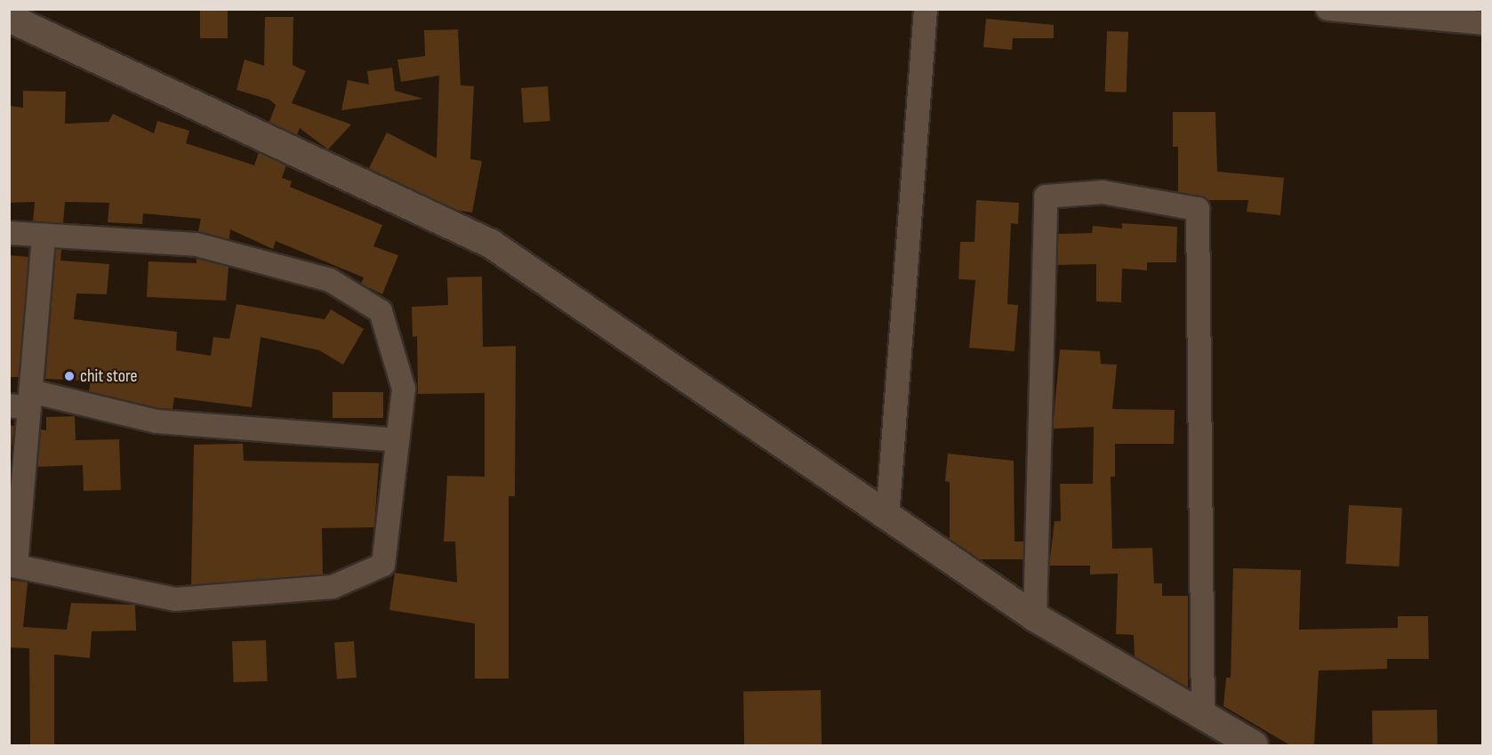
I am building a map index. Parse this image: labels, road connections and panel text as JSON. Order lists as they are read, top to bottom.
{
  "places": ["chit store"]
}
